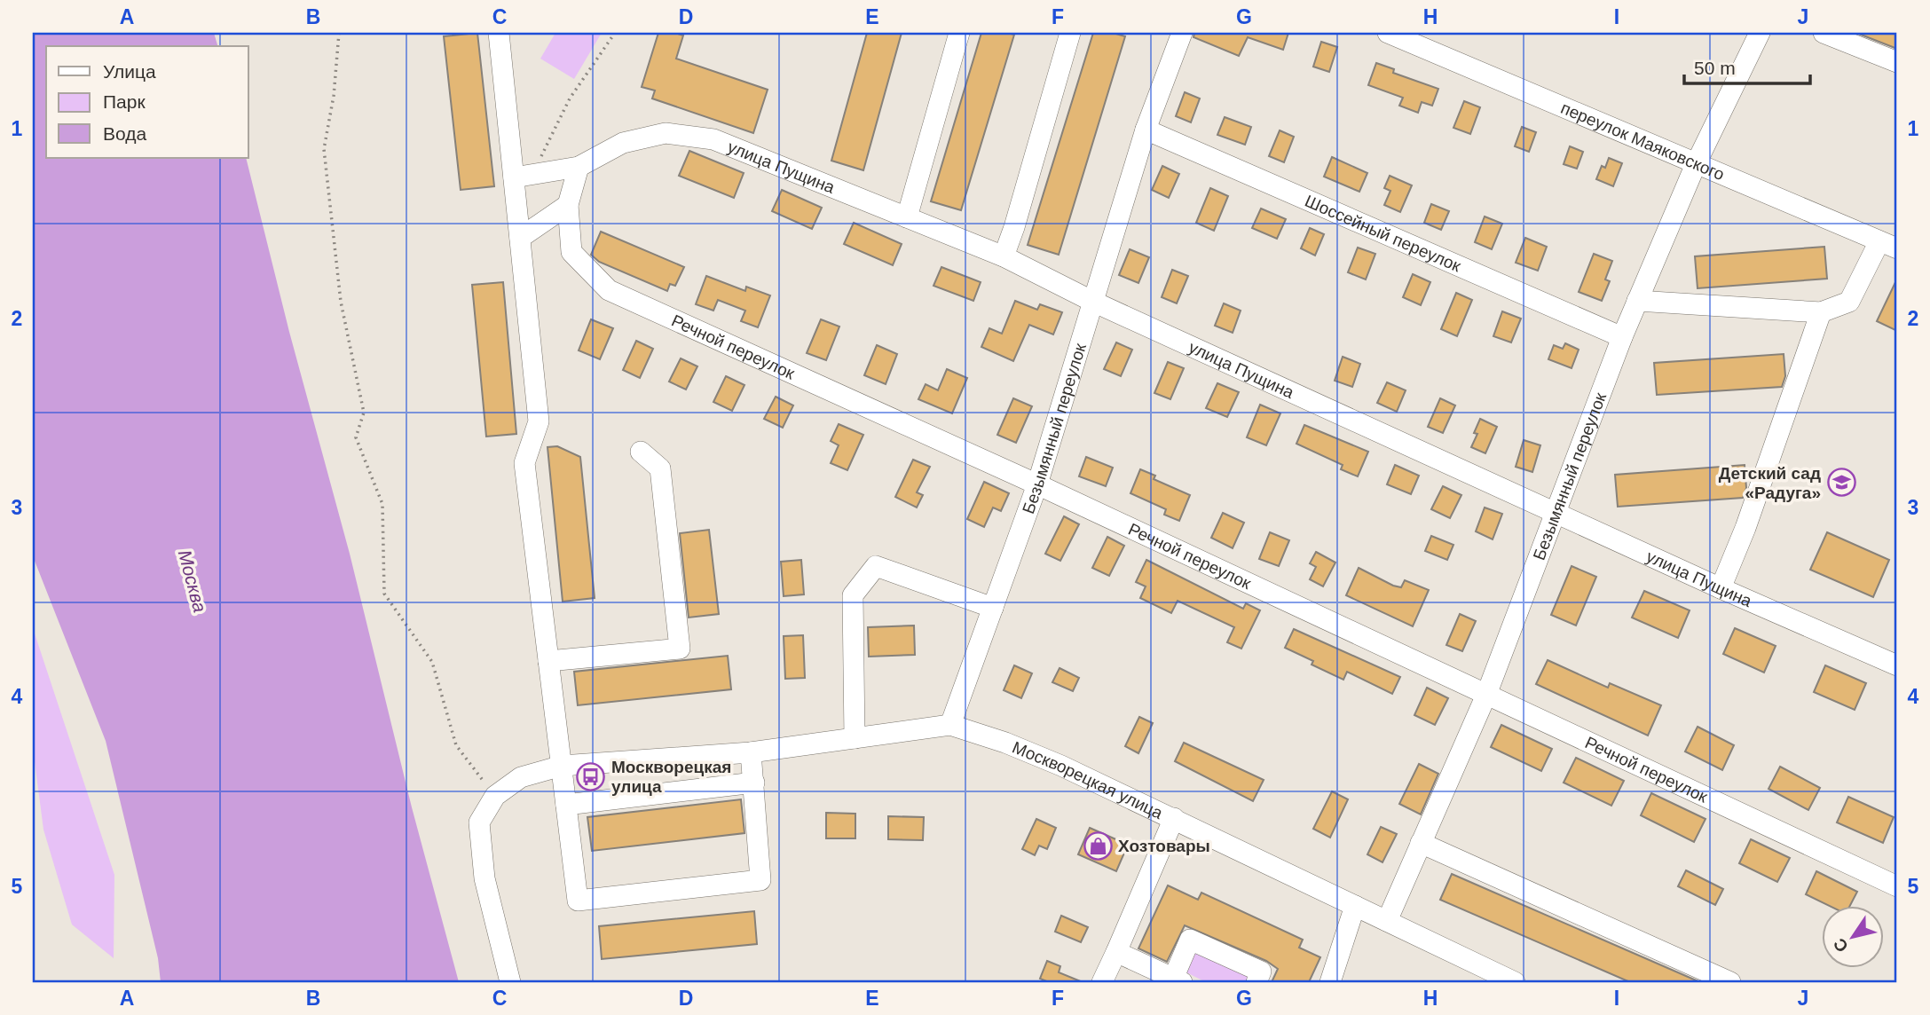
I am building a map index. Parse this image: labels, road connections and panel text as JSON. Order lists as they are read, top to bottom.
{
  "streets": {
    "street": [
      "переулок Маяковского",
      "улица Пущина",
      "Шоссейный переулок",
      "Речной переулок",
      "Безымянный переулок",
      "Москворецкая улица"
    ]
  },
  "crossings": [
    ["переулок Маяковского", "Безымянный переулок"],
    ["улица Пущина", "Речной переулок"],
    ["улица Пущина", "Безымянный переулок"],
    ["Шоссейный переулок", "Безымянный переулок"],
    ["Речной переулок", "Безымянный переулок"],
    ["Безымянный переулок", "Москворецкая улица"]
  ],
  "water": ["Москва"],
  "places": {
    "school or university": ["Детский сад «Радуга»"],
    "bus stop": ["Москворецкая улица"],
    "shop": ["Хозтовары"]
  },
  "legend": ["Улица", "Парк", "Вода"],
  "scale_bar": "50 m",
  "north": "bottom left",
  "grid": {
    "columns": [
      "A",
      "B",
      "C",
      "D",
      "E",
      "F",
      "G",
      "H",
      "I",
      "J"
    ],
    "rows": [
      "1",
      "2",
      "3",
      "4",
      "5"
    ]
  }
}
